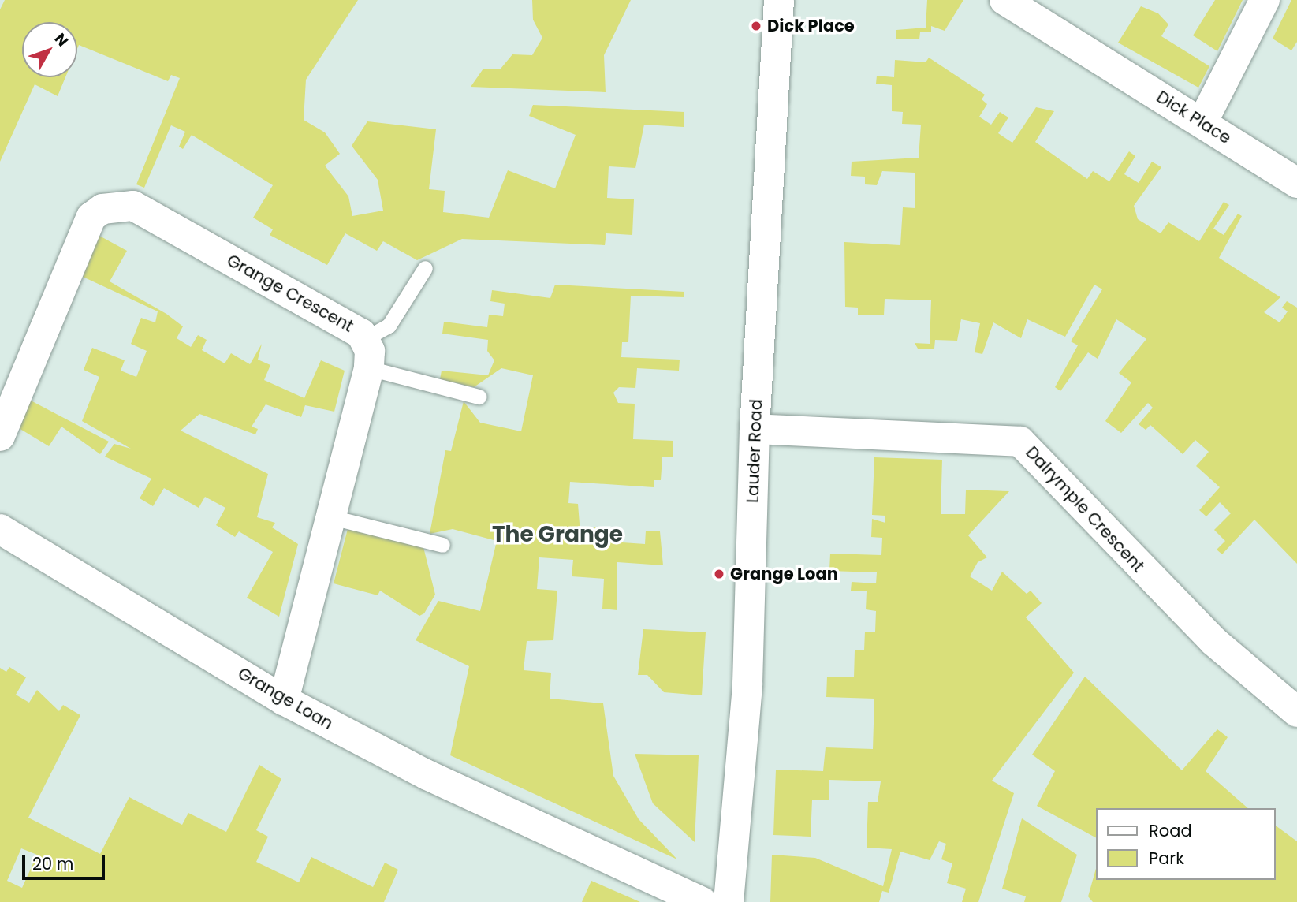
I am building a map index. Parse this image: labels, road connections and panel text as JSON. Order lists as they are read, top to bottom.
{
  "streets": {
    "street": [
      "Dick Place",
      "Grange Crescent",
      "Lauder Road",
      "Dalrymple Crescent",
      "Grange Loan"
    ]
  },
  "crossings": [
    ["Grange Crescent", "Grange Loan"],
    ["Lauder Road", "Dalrymple Crescent"]
  ],
  "districts": ["The Grange"],
  "places": ["Dick Place", "Grange Loan"],
  "legend": ["Road", "Park"],
  "scale_bar": "20 m",
  "north": "top right"
}
